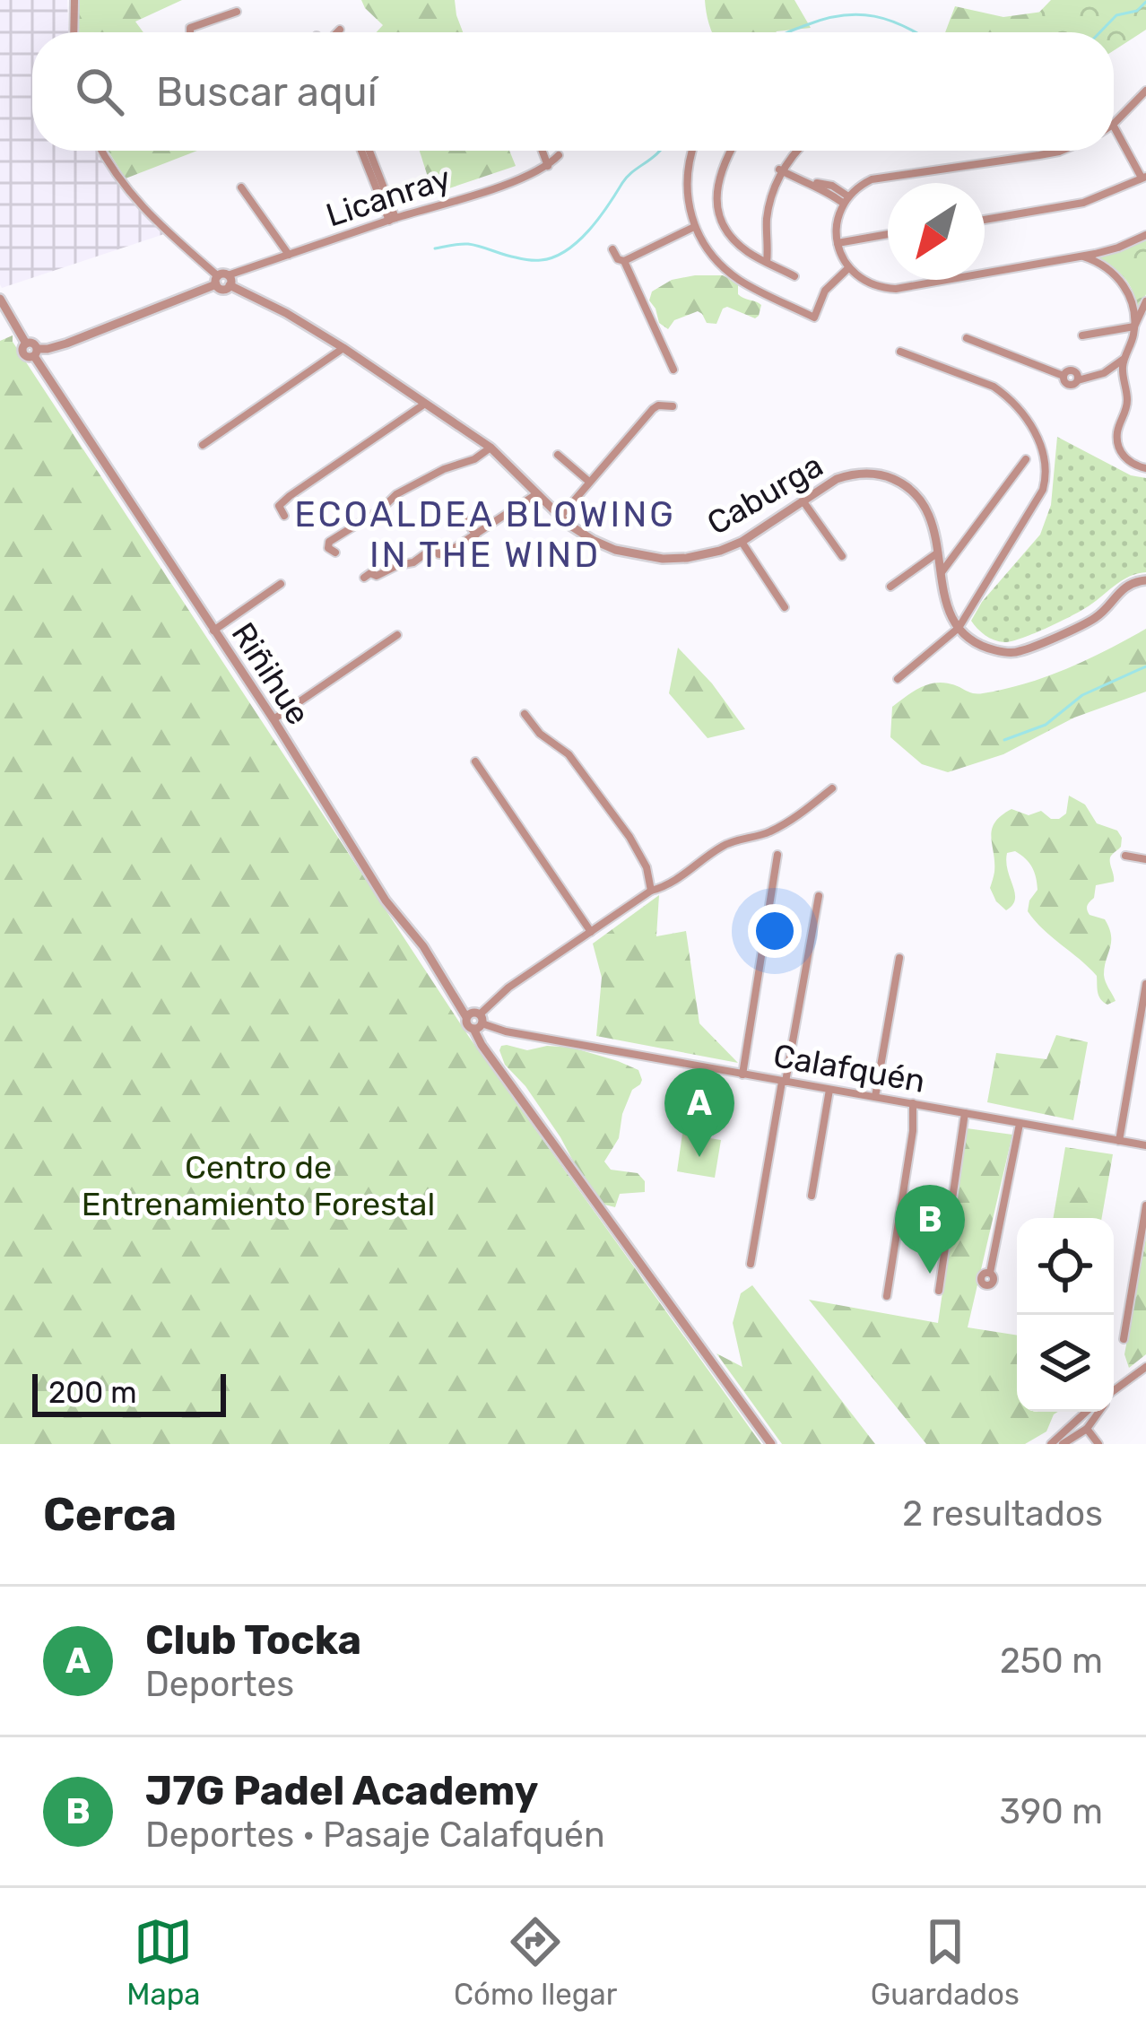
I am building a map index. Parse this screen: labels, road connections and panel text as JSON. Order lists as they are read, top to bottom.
{
  "streets": {
    "street": [
      "Licanray",
      "Caburga",
      "Riñihue",
      "Calafquén"
    ]
  },
  "crossings": [
    ["Licanray", "Caburga"],
    ["Licanray", "Riñihue"],
    ["Riñihue", "Calafquén"]
  ],
  "districts": ["ECOALDEA BLOWING IN THE WIND"],
  "parks": ["Centro de Entrenamiento Forestal"],
  "scale_bar": "200 m",
  "north": "bottom left",
  "page": {
    "search": "Buscar aquí",
    "pins": ["A", "B"],
    "scale": "200 m",
    "heading": ["Cerca", "2 resultados"],
    "list": [
      {
        "mark": "A",
        "name": "Club Tocka",
        "note": "Deportes",
        "value": "250 m"
      },
      {
        "mark": "B",
        "name": "J7G Padel Academy",
        "note": "Deportes · Pasaje Calafquén",
        "value": "390 m"
      }
    ],
    "nav": ["Mapa", "Cómo llegar", "Guardados"]
  }
}
